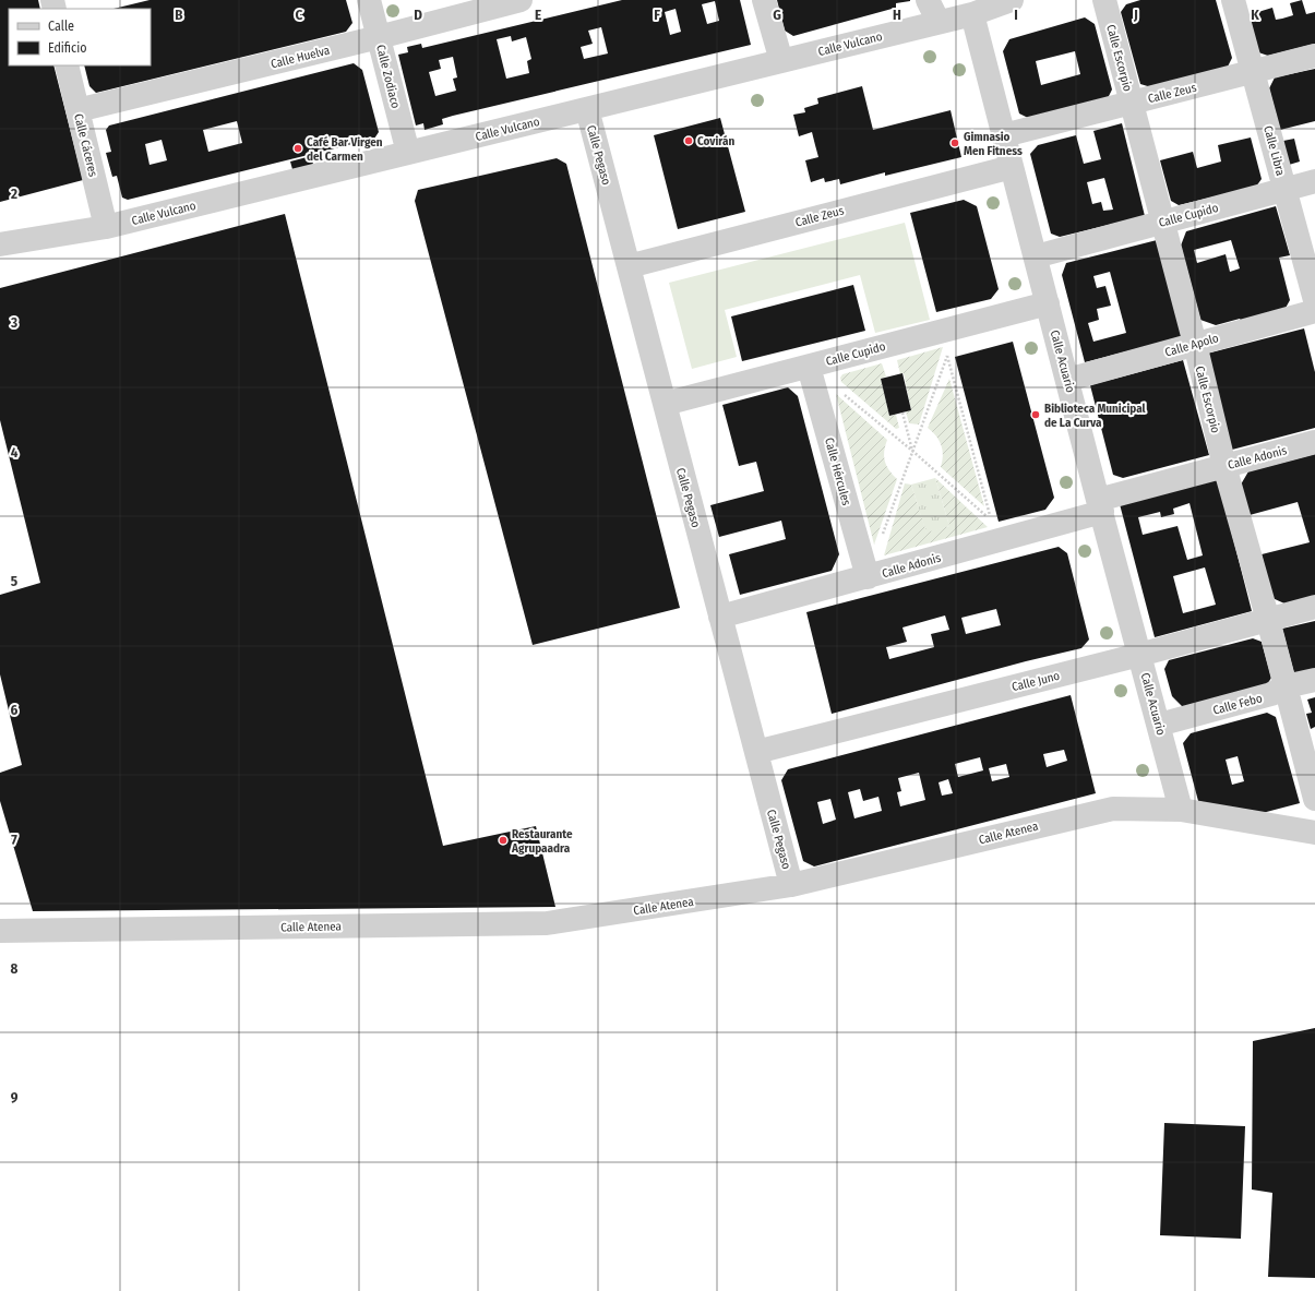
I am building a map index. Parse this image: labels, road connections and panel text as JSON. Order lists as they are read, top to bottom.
{
  "streets": {
    "street": [
      "Calle Vulcano",
      "Calle Huelva",
      "Calle Escorpio",
      "Calle Zodiaco",
      "Calle Zeus",
      "Calle Cáceres",
      "Calle Libra",
      "Calle Pegaso",
      "Calle Cupido",
      "Calle Apolo",
      "Calle Acuario",
      "Calle Adonis",
      "Calle Hércules",
      "Calle Juno",
      "Calle Febo",
      "Calle Atenea"
    ]
  },
  "crossings": [
    ["Calle Vulcano", "Calle Zodiaco"],
    ["Calle Vulcano", "Calle Cáceres"],
    ["Calle Vulcano", "Calle Pegaso"],
    ["Calle Vulcano", "Calle Acuario"],
    ["Calle Huelva", "Calle Zodiaco"],
    ["Calle Huelva", "Calle Cáceres"],
    ["Calle Escorpio", "Calle Zeus"],
    ["Calle Escorpio", "Calle Cupido"],
    ["Calle Escorpio", "Calle Apolo"],
    ["Calle Escorpio", "Calle Adonis"],
    ["Calle Escorpio", "Calle Juno"],
    ["Calle Escorpio", "Calle Febo"],
    ["Calle Zeus", "Calle Libra"],
    ["Calle Zeus", "Calle Pegaso"],
    ["Calle Zeus", "Calle Acuario"],
    ["Calle Libra", "Calle Cupido"],
    ["Calle Pegaso", "Calle Cupido"],
    ["Calle Pegaso", "Calle Adonis"],
    ["Calle Pegaso", "Calle Juno"],
    ["Calle Pegaso", "Calle Atenea"],
    ["Calle Cupido", "Calle Acuario"],
    ["Calle Cupido", "Calle Hércules"],
    ["Calle Apolo", "Calle Acuario"],
    ["Calle Acuario", "Calle Adonis"],
    ["Calle Acuario", "Calle Juno"],
    ["Calle Acuario", "Calle Febo"],
    ["Calle Acuario", "Calle Atenea"],
    ["Calle Adonis", "Calle Hércules"]
  ],
  "places": [
    "Covirán",
    "Gimnasio Men Fitness",
    "Café Bar Virgen del Carmen",
    "Biblioteca Municipal de La Curva",
    "Restaurante Agrupaadra"
  ],
  "legend": ["Calle", "Edificio"],
  "grid": {
    "columns": [
      "B",
      "C",
      "D",
      "E",
      "F",
      "G",
      "H",
      "I",
      "J",
      "K"
    ],
    "rows": [
      "2",
      "3",
      "4",
      "5",
      "6",
      "7",
      "8",
      "9"
    ]
  }
}
